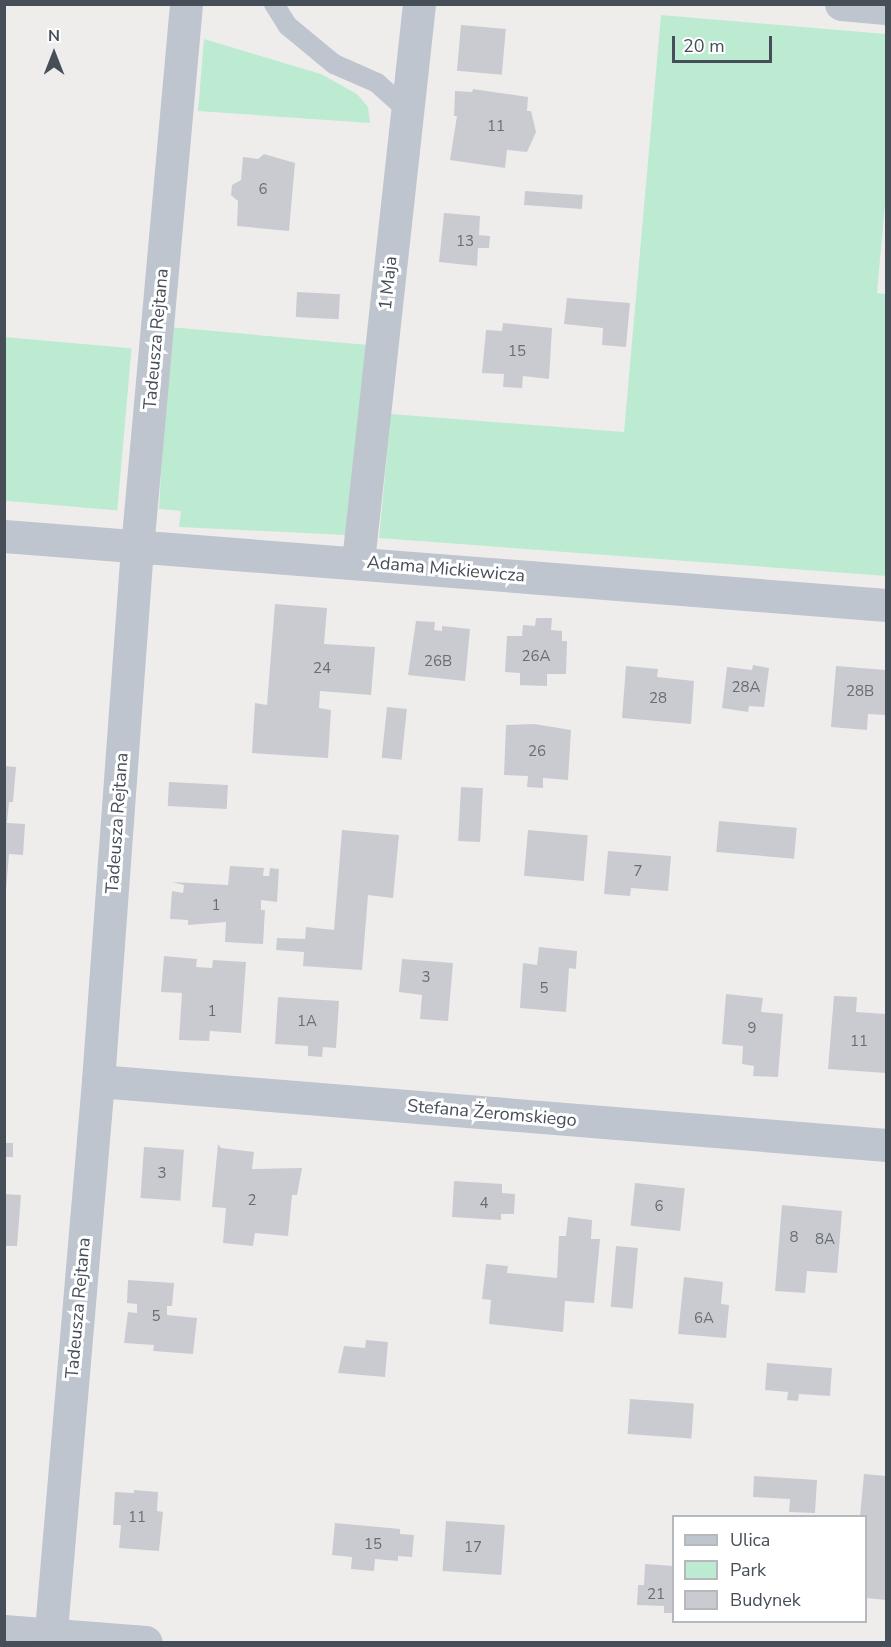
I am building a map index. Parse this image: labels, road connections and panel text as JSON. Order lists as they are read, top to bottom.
{
  "streets": {
    "street": [
      "1 Maja",
      "Tadeusza Rejtana",
      "Adama Mickiewicza",
      "Stefana Żeromskiego"
    ]
  },
  "crossings": [
    ["1 Maja", "Adama Mickiewicza"],
    ["Tadeusza Rejtana", "Adama Mickiewicza"],
    ["Tadeusza Rejtana", "Stefana Żeromskiego"]
  ],
  "house_numbers": [
    "11",
    "6",
    "13",
    "15",
    "26A",
    "26B",
    "24",
    "28A",
    "28B",
    "28",
    "26",
    "7",
    "1",
    "3",
    "5",
    "1",
    "1A",
    "9",
    "11",
    "3",
    "2",
    "4",
    "6",
    "8",
    "8A",
    "5",
    "6A",
    "11",
    "15",
    "17",
    "21"
  ],
  "legend": ["Ulica", "Park", "Budynek"],
  "scale_bar": "20 m",
  "north": "top"
}
